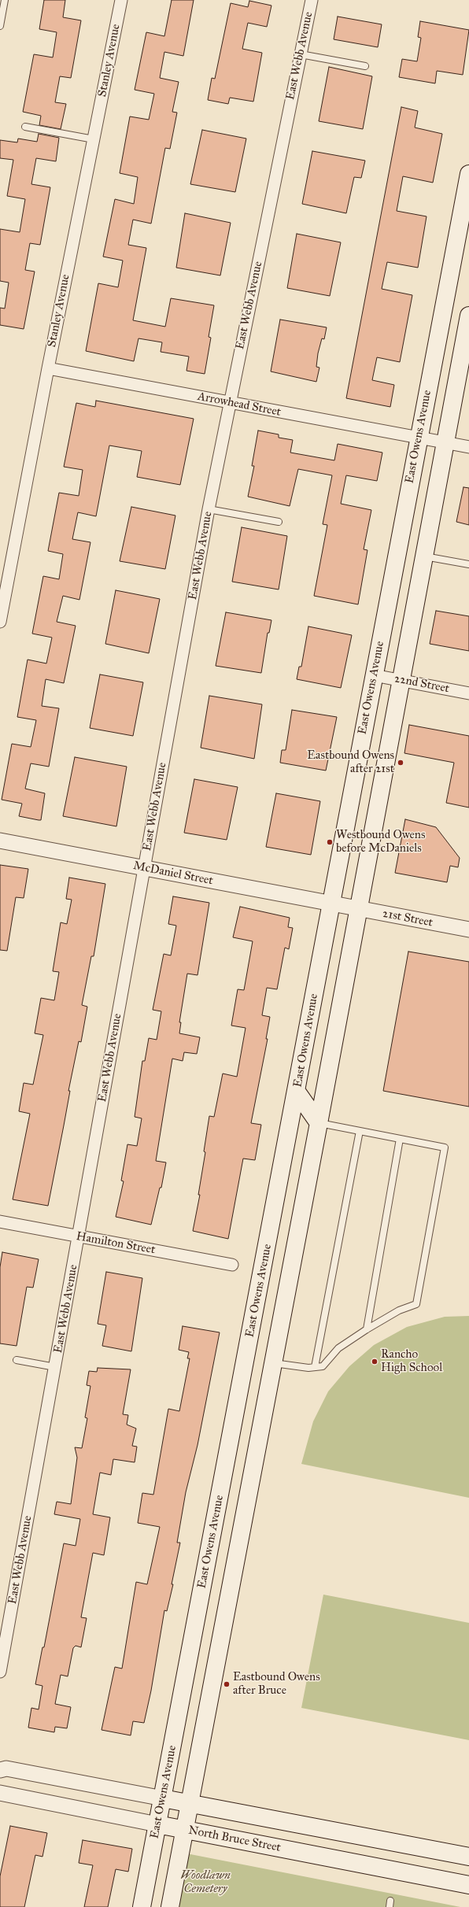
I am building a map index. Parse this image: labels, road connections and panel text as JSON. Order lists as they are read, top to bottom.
{
  "streets": {
    "main road": ["East Owens Avenue", "North Bruce Street"],
    "street": [
      "East Webb Avenue",
      "Stanley Avenue",
      "Arrowhead Street",
      "22nd Street",
      "McDaniel Street",
      "21st Street",
      "Hamilton Street"
    ]
  },
  "crossings": [
    ["East Webb Avenue", "Arrowhead Street"],
    ["East Webb Avenue", "McDaniel Street"],
    ["East Webb Avenue", "Hamilton Street"],
    ["Stanley Avenue", "Arrowhead Street"],
    ["Arrowhead Street", "East Owens Avenue"],
    ["East Owens Avenue", "22nd Street"],
    ["East Owens Avenue", "McDaniel Street"],
    ["East Owens Avenue", "21st Street"],
    ["East Owens Avenue", "North Bruce Street"],
    ["McDaniel Street", "21st Street"]
  ],
  "parks": ["Woodlawn Cemetery"],
  "places": [
    "Eastbound Owens after 21st",
    "Westbound Owens before McDaniels",
    "Rancho High School",
    "Eastbound Owens after Bruce"
  ]
}
